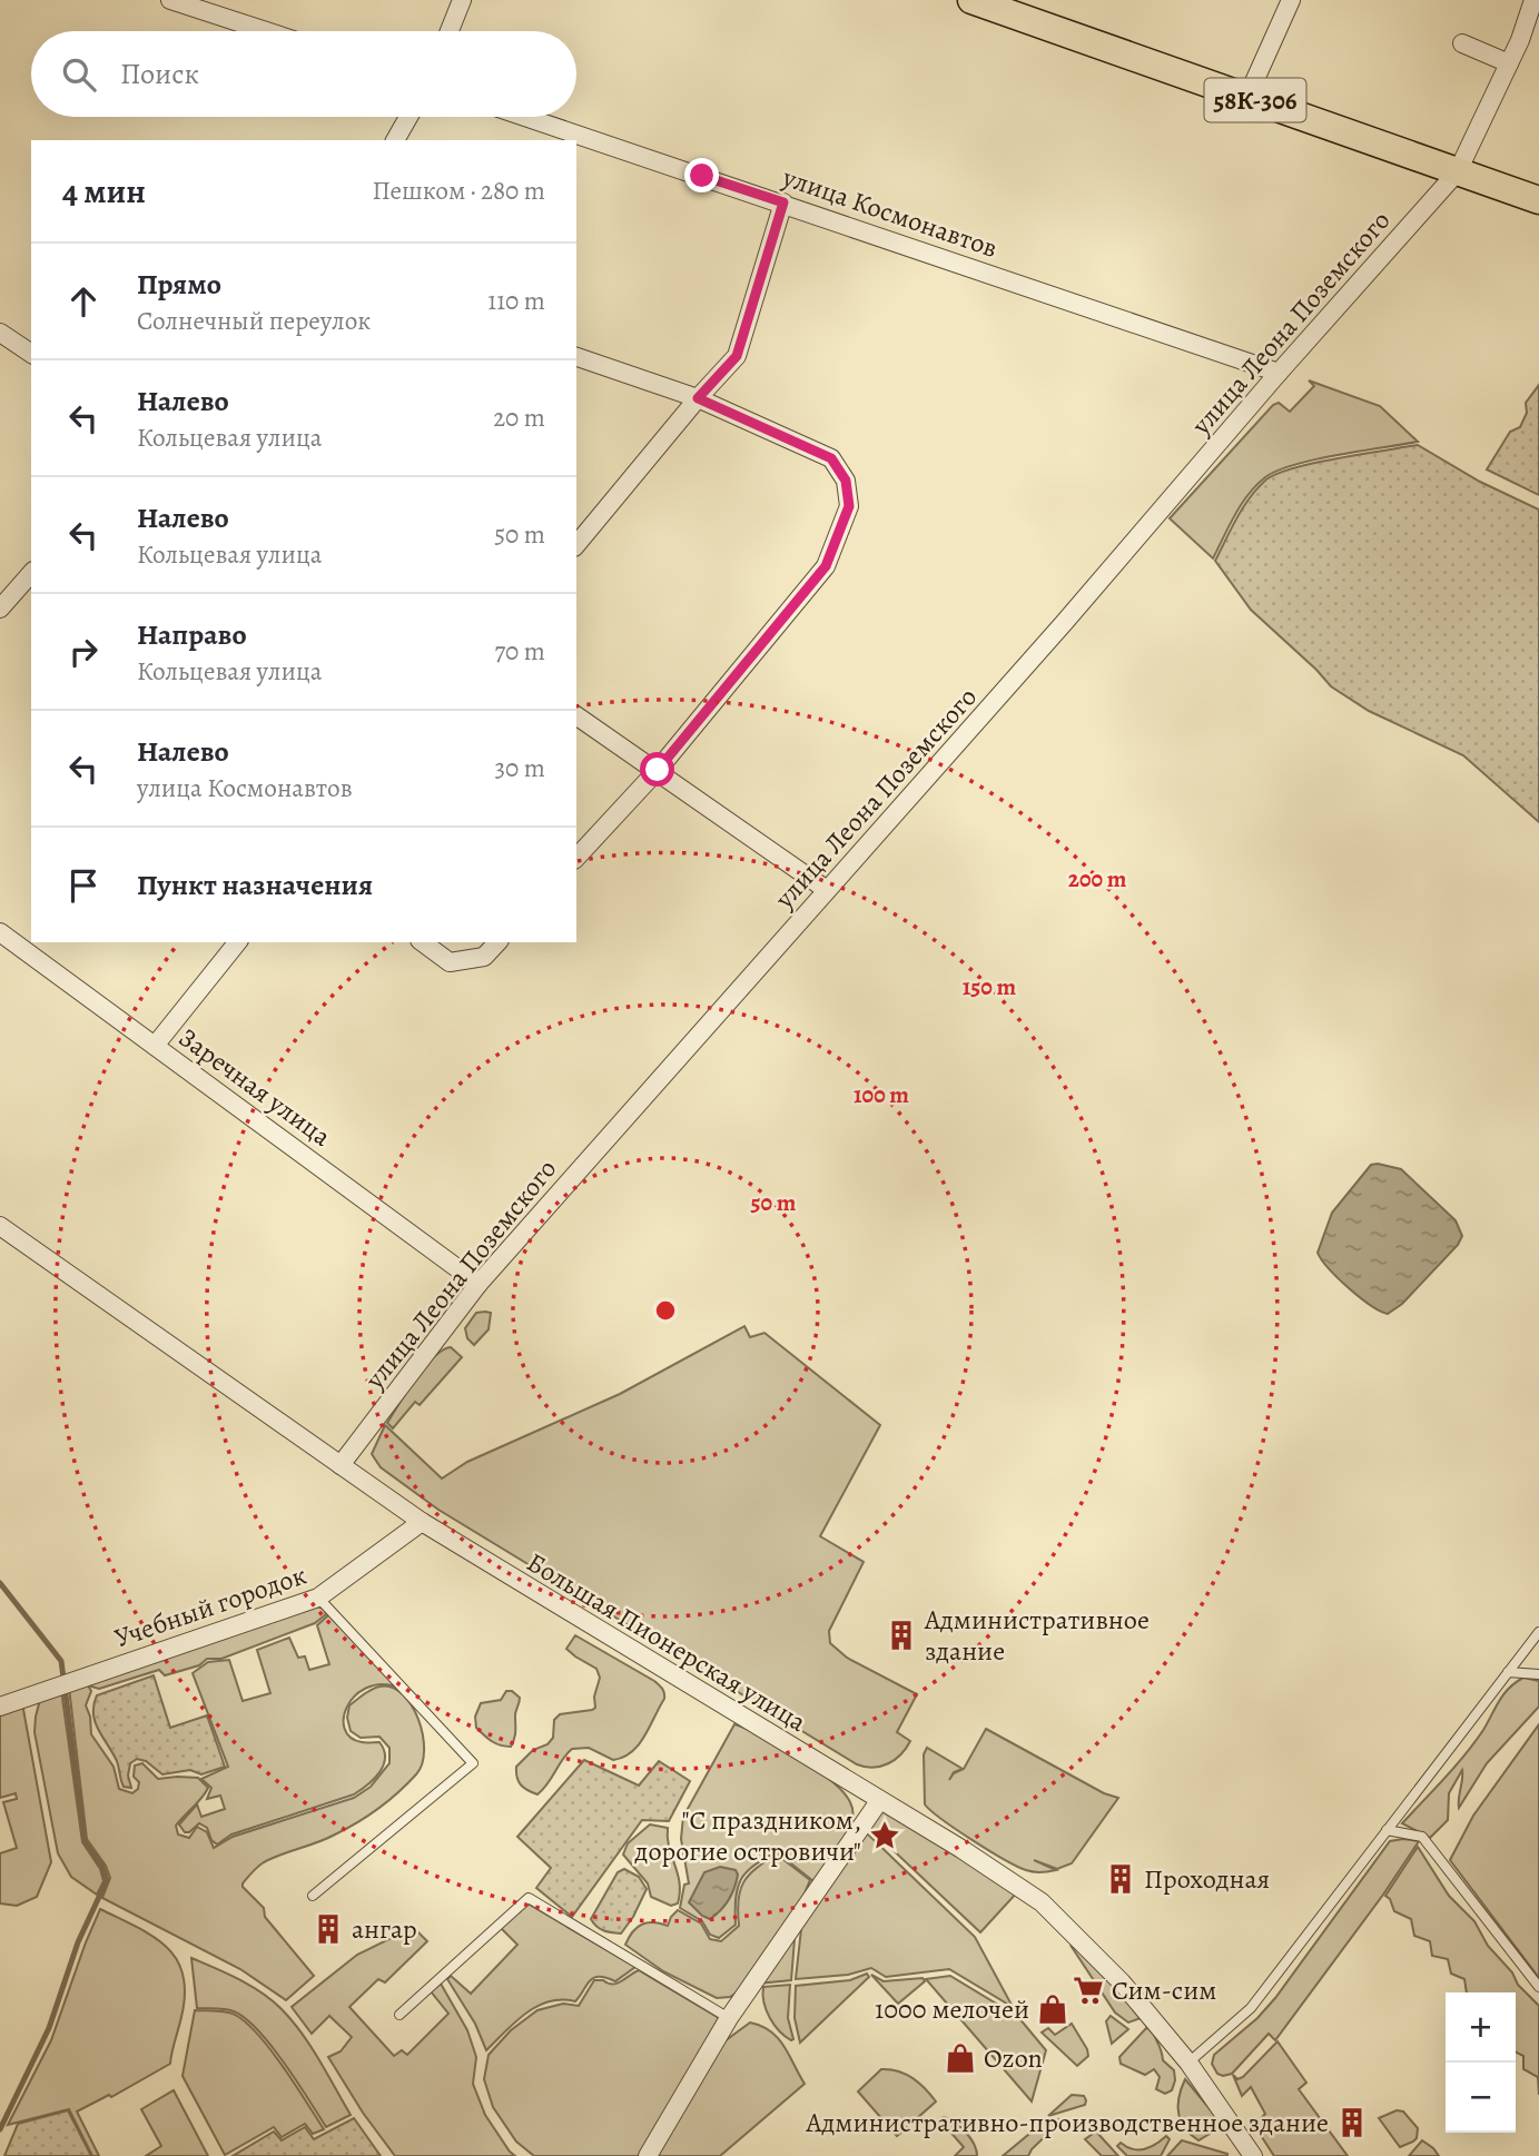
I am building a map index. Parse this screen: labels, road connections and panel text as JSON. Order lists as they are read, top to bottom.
{
  "streets": {
    "highway": ["58К-306"],
    "street": [
      "улица Космонавтов",
      "улица Леона Поземского",
      "Заречная улица",
      "Учебный городок",
      "Большая Пионерская улица"
    ]
  },
  "crossings": [
    ["58К-306", "улица Леона Поземского"],
    ["улица Космонавтов", "улица Леона Поземского"],
    ["улица Леона Поземского", "Заречная улица"],
    ["улица Леона Поземского", "Большая Пионерская улица"],
    ["Учебный городок", "Большая Пионерская улица"]
  ],
  "places": {
    "building": [
      "Административное здание",
      "Проходная",
      "ангар",
      "Административно-производственное здание"
    ],
    "place": ["\"С праздником, дорогие островичи\""],
    "supermarket": ["Сим-сим"],
    "shop": ["1000 мелочей", "Ozon"]
  },
  "page": {
    "search": "Поиск",
    "heading": ["4 мин", "Пешком · 280 m"],
    "list": [
      ["Прямо", "Солнечный переулок", "110 m"],
      ["Налево", "Кольцевая улица", "20 m"],
      ["Налево", "Кольцевая улица", "50 m"],
      ["Направо", "Кольцевая улица", "70 m"],
      ["Налево", "улица Космонавтов", "30 m"],
      "Пункт назначения"
    ],
    "map_buttons": ["+", "−"]
  },
  "rings": [
    "200 m",
    "150 m",
    "100 m",
    "50 m"
  ]
}
